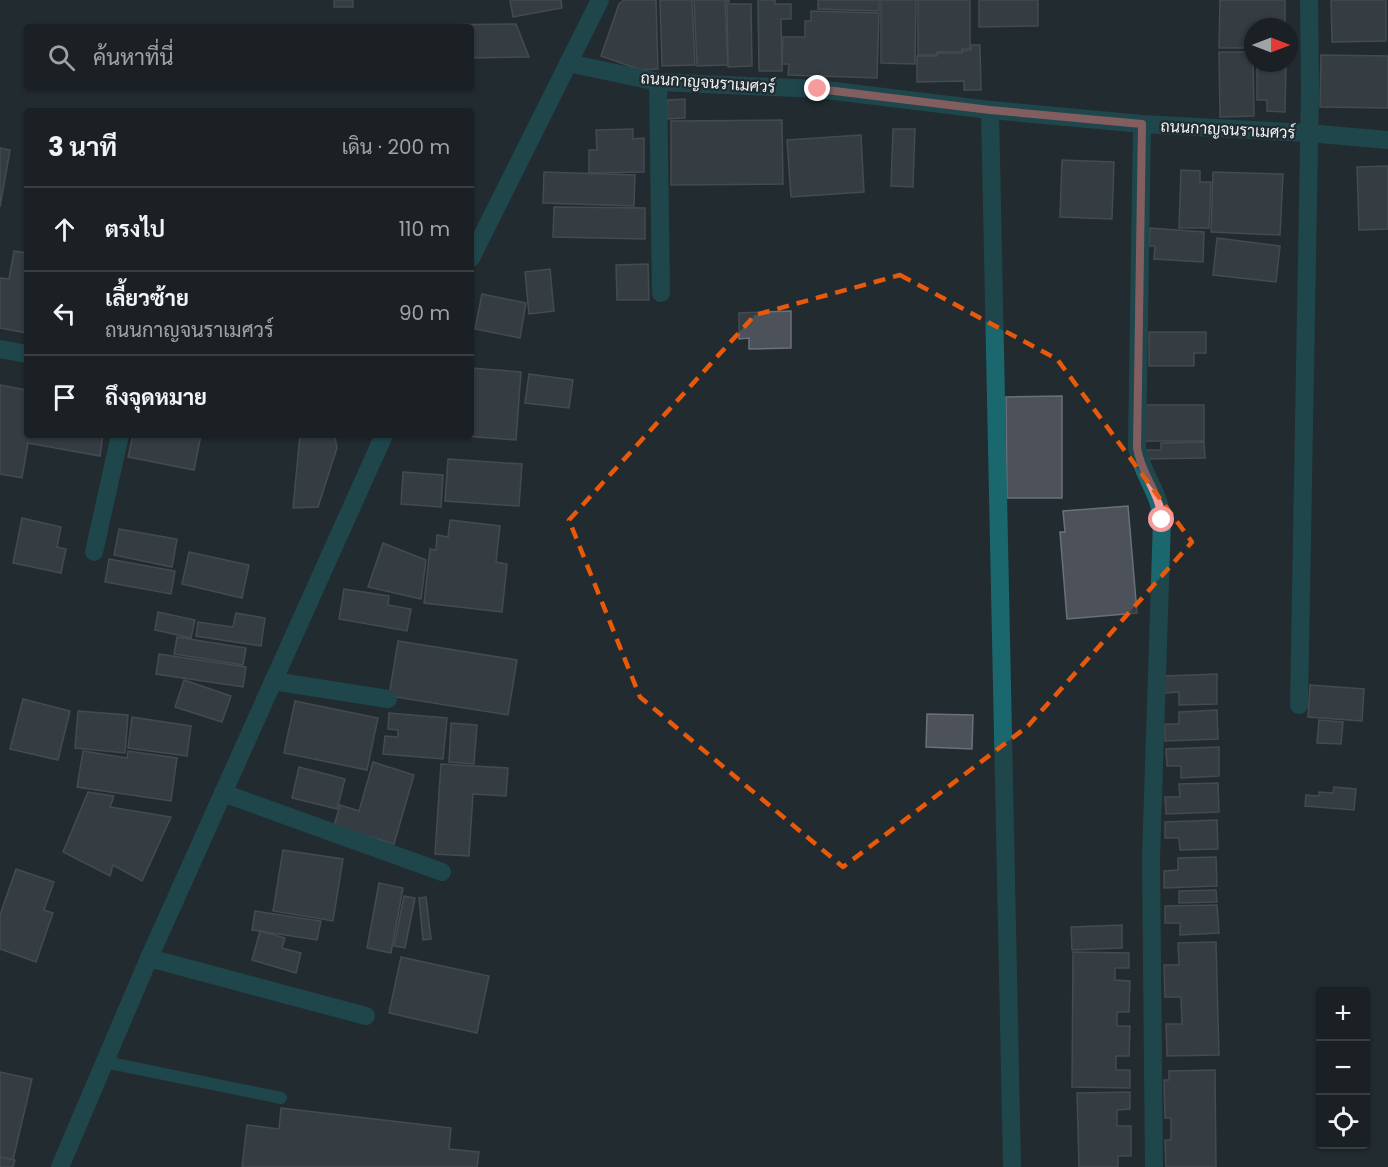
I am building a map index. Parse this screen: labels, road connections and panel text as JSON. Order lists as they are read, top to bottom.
{
  "streets": {
    "street": ["ถนนกาญจนราเมศวร์"]
  },
  "north": "right",
  "page": {
    "search": "ค้นหาที่นี่",
    "heading": ["3 นาที", "เดิน · 200 m"],
    "list": [
      ["ตรงไป", "110 m"],
      ["เลี้ยวซ้าย", "ถนนกาญจนราเมศวร์", "90 m"],
      "ถึงจุดหมาย"
    ],
    "map_buttons": ["+", "−"]
  }
}
